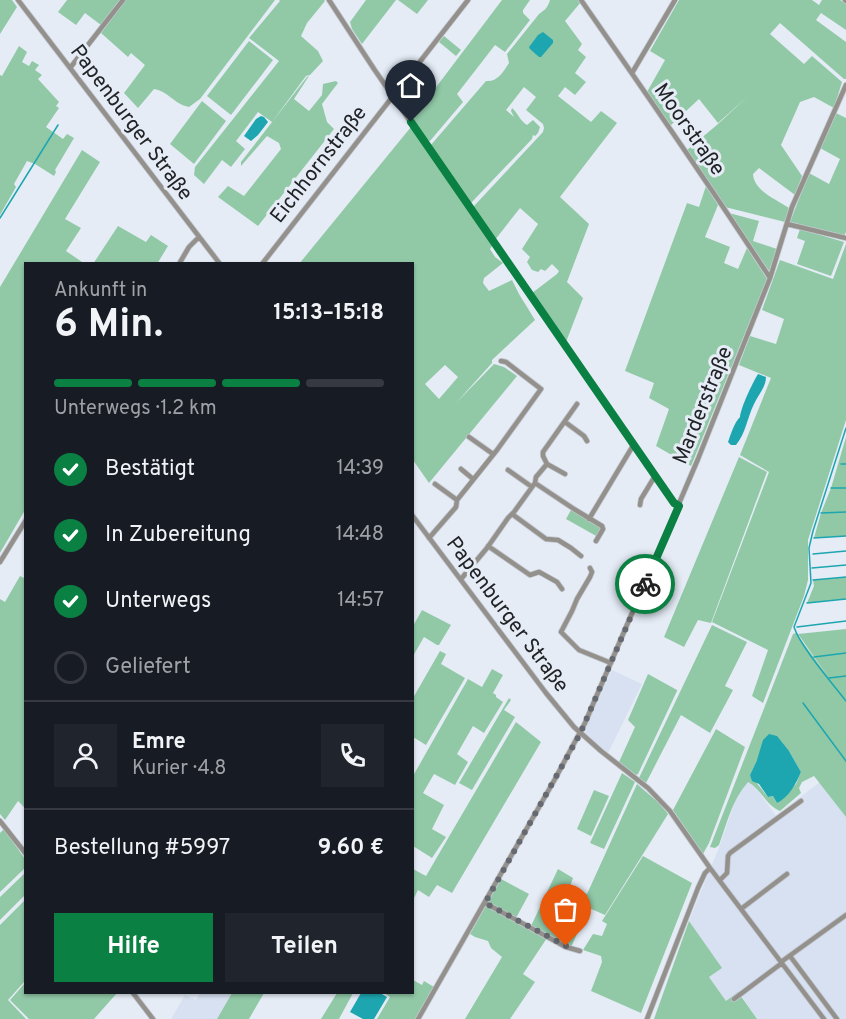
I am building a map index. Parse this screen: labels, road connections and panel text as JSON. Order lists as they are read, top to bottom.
{
  "streets": {
    "street": [
      "Papenburger Straße",
      "Moorstraße",
      "Eichhornstraße",
      "Marderstraße"
    ]
  },
  "crossings": [
    ["Papenburger Straße", "Marderstraße"],
    ["Moorstraße", "Marderstraße"]
  ],
  "page": {
    "heading": ["6 Min.", "Ankunft in", "15:13–15:18"],
    "panel": [
      "Emre",
      "Kurier · 4.8",
      "Bestellung #5997",
      "9.60 €"
    ],
    "bar": "Unterwegs · 1.2 km",
    "list": [
      ["Bestätigt", "14:39"],
      ["In Zubereitung", "14:48"],
      ["Unterwegs", "14:57"],
      "Geliefert"
    ],
    "buttons": ["Hilfe", "Teilen"]
  }
}
